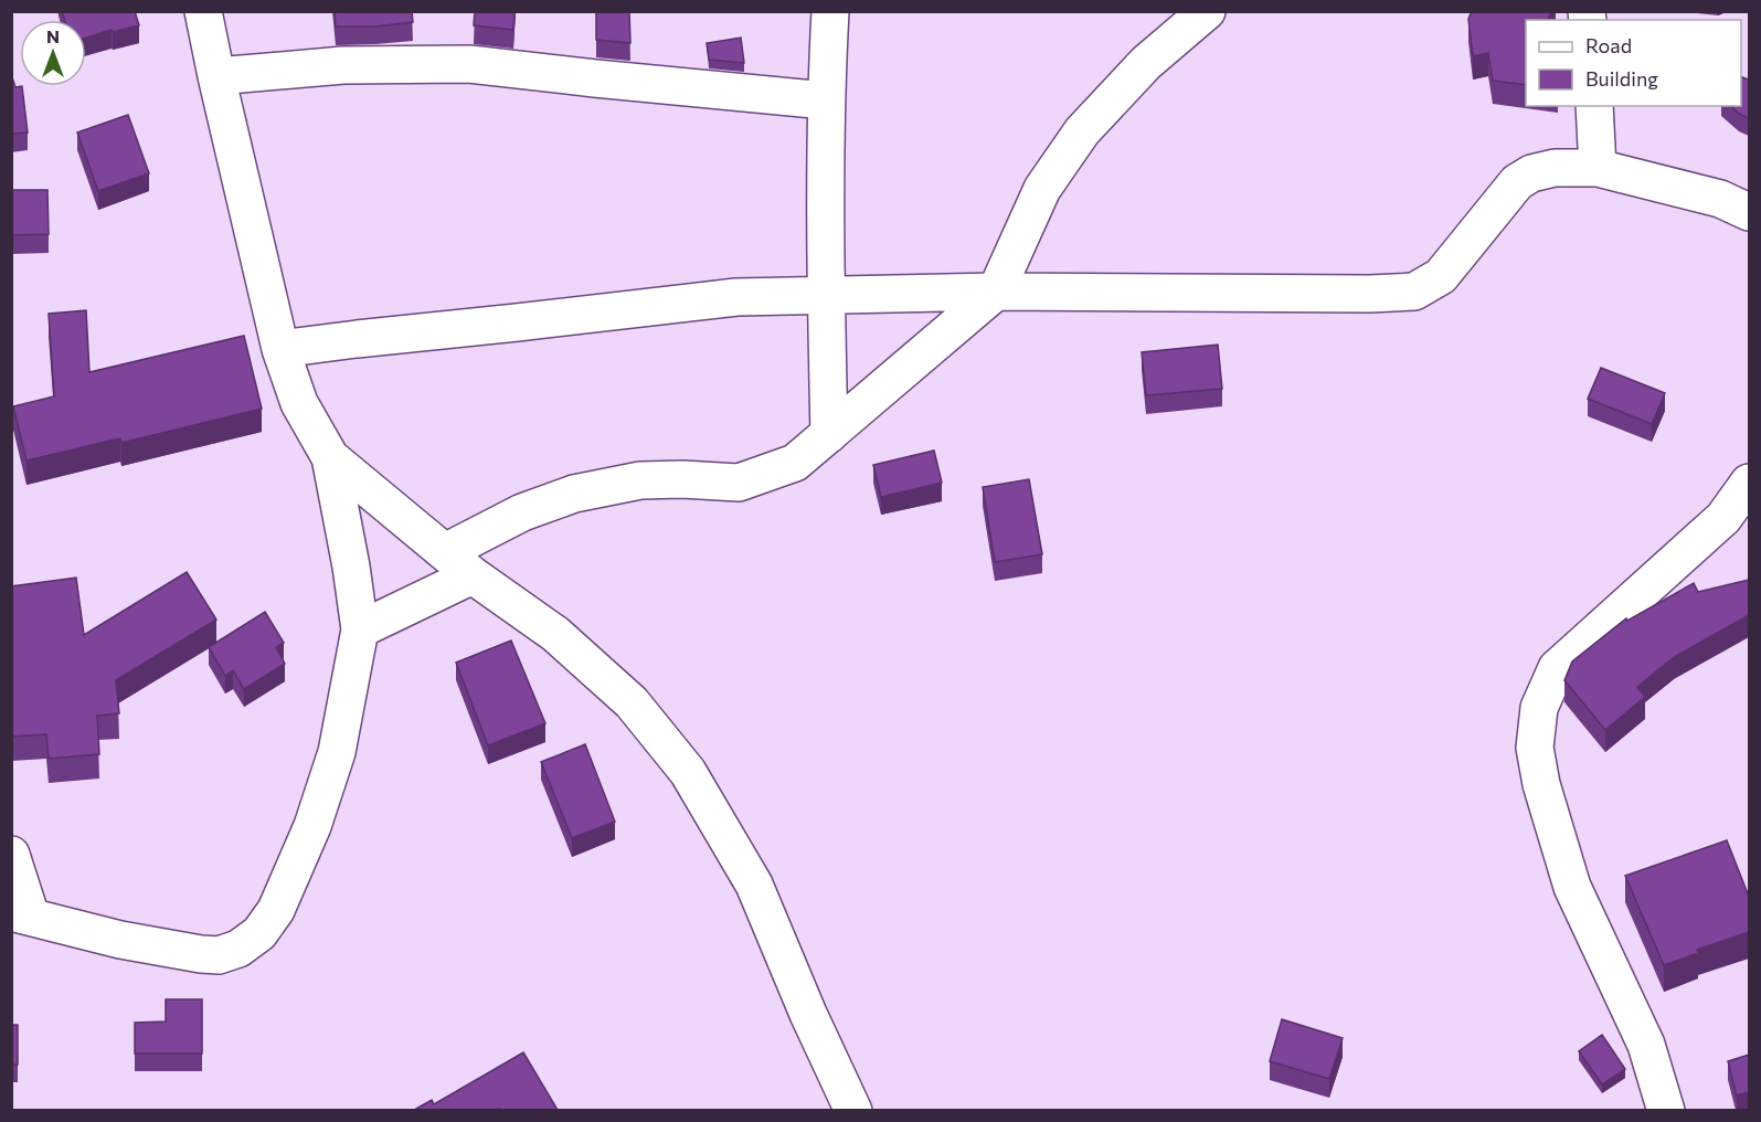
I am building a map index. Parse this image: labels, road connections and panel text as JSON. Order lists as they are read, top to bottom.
{
  "legend": ["Road", "Building"],
  "north": "top"
}
